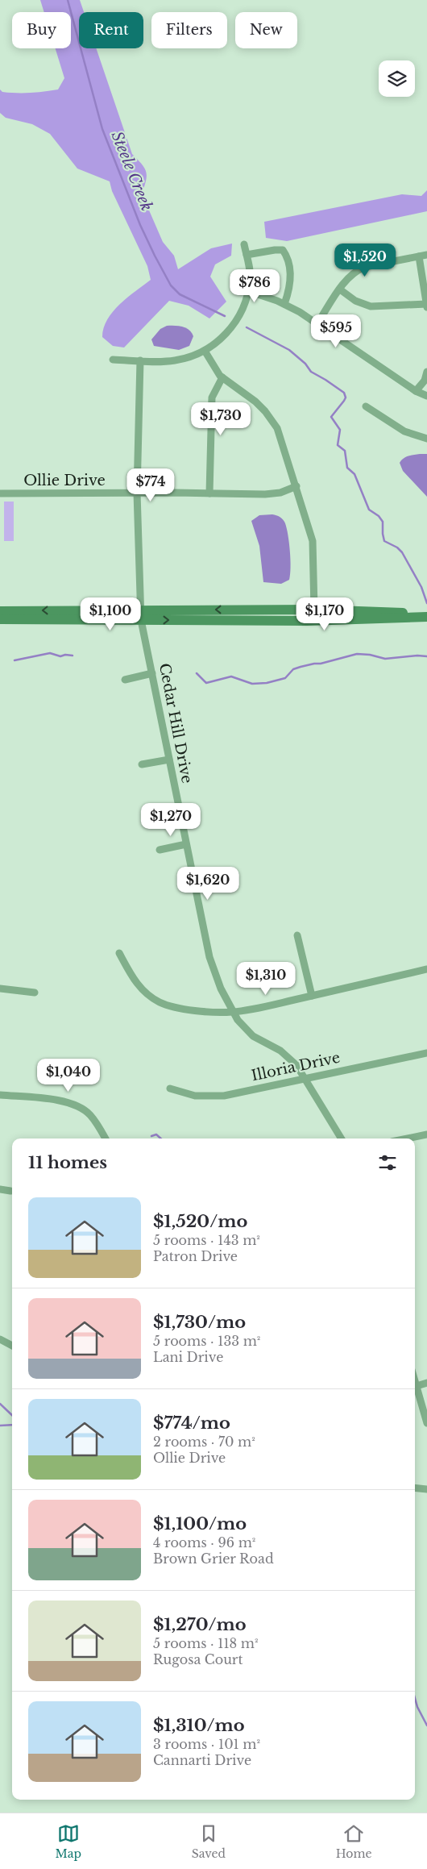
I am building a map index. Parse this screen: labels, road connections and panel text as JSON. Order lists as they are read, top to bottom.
{
  "streets": {
    "street": ["Ollie Drive", "Cedar Hill Drive", "Illoria Drive"]
  },
  "crossings": [
    ["Ollie Drive", "Cedar Hill Drive"],
    ["Cedar Hill Drive", "Illoria Drive"]
  ],
  "water": ["Steele Creek"],
  "page": {
    "chip": [
      "Buy",
      "Rent",
      "Filters",
      "New"
    ],
    "price": [
      "$1,520",
      "$786",
      "$595",
      "$1,730",
      "$774",
      "$1,100",
      "$1,170",
      "$1,270",
      "$1,620",
      "$1,310",
      "$1,040"
    ],
    "heading": "11 homes",
    "list": [
      {
        "name": "$1,520/mo",
        "note": "5 rooms · 143 m² · Patron Drive"
      },
      {
        "name": "$1,730/mo",
        "note": "5 rooms · 133 m² · Lani Drive"
      },
      {
        "name": "$774/mo",
        "note": "2 rooms · 70 m² · Ollie Drive"
      },
      {
        "name": "$1,100/mo",
        "note": "4 rooms · 96 m² · Brown Grier Road"
      },
      {
        "name": "$1,270/mo",
        "note": "5 rooms · 118 m² · Rugosa Court"
      },
      {
        "name": "$1,310/mo",
        "note": "3 rooms · 101 m² · Cannarti Drive"
      }
    ],
    "tabs": ["Map", "Saved", "Home"]
  }
}
